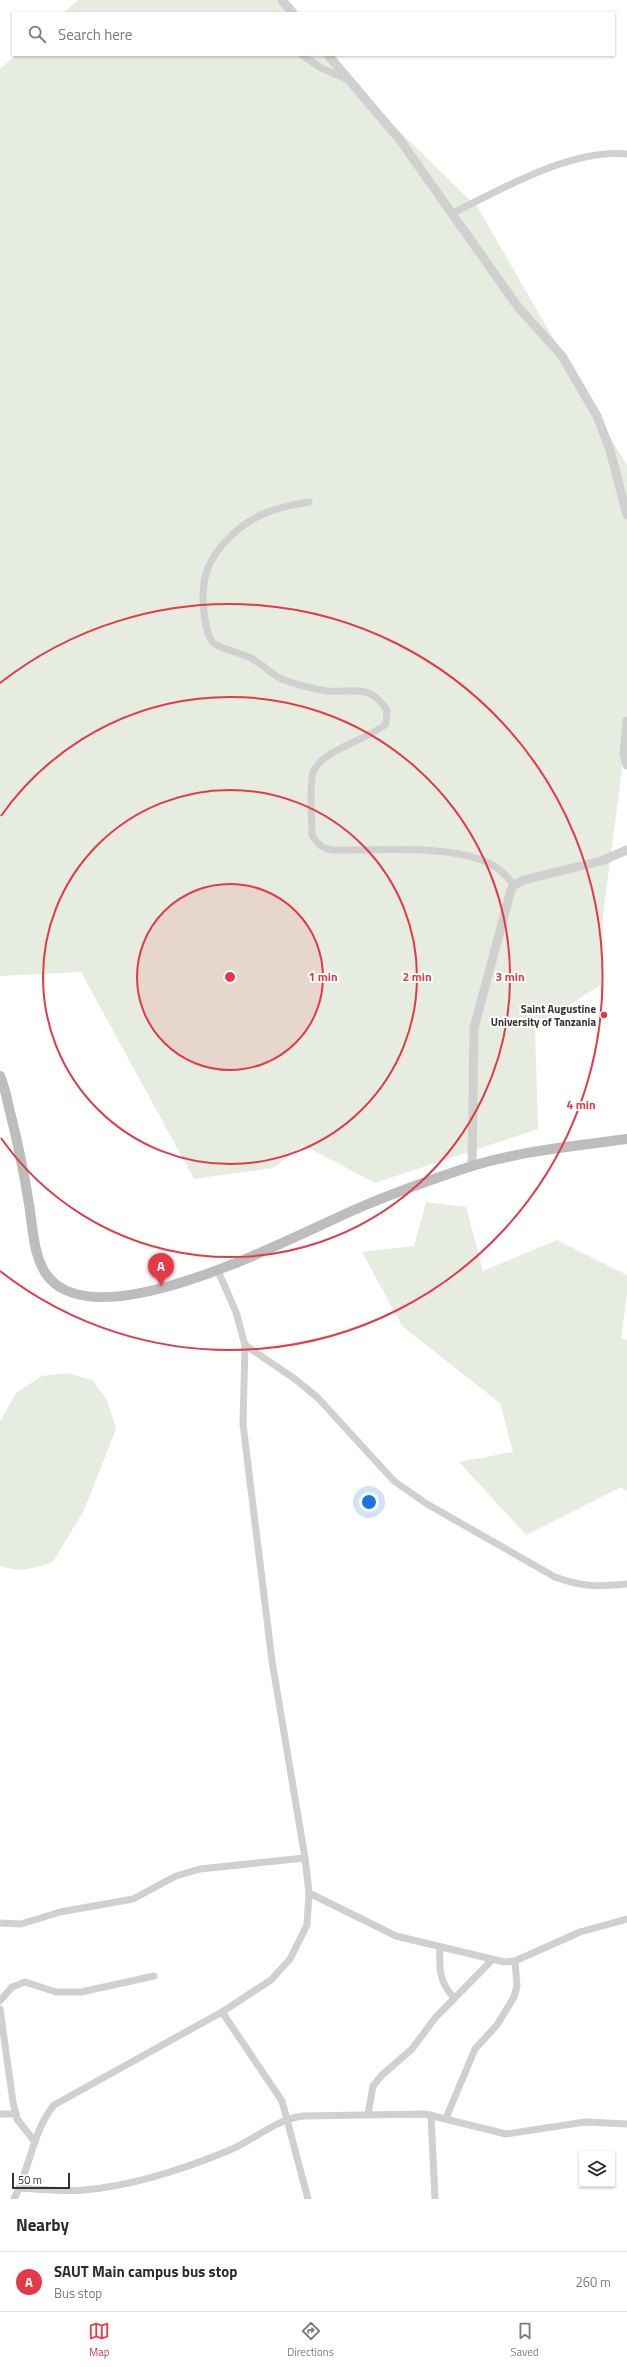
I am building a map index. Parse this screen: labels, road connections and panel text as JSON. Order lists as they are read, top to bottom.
{
  "places": ["Saint Augustine University of Tanzania"],
  "scale_bar": "50 m",
  "page": {
    "search": "Search here",
    "pins": "A",
    "scale": "50 m",
    "heading": "Nearby",
    "list": [
      {
        "mark": "A",
        "name": "SAUT Main campus bus stop",
        "note": "Bus stop",
        "value": "260 m"
      }
    ],
    "nav": ["Map", "Directions", "Saved"]
  },
  "rings": [
    "1 min",
    "2 min",
    "3 min",
    "4 min"
  ]
}
